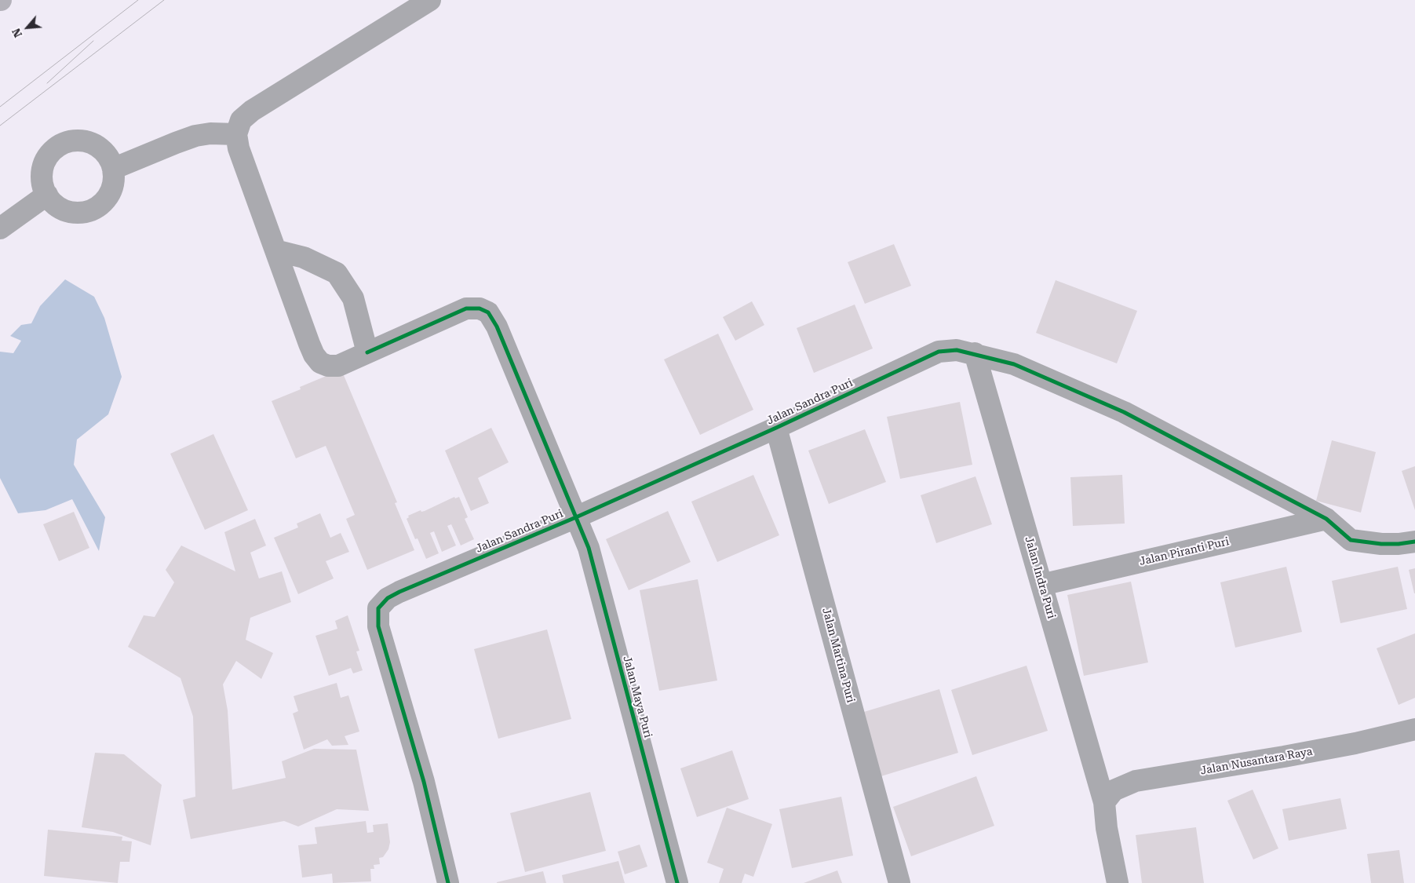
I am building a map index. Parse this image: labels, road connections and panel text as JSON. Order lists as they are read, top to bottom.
{
  "streets": {
    "street": [
      "Jalan Sandra Puri",
      "Jalan Piranti Puri",
      "Jalan Indra Puri",
      "Jalan Martina Puri",
      "Jalan Maya Puri",
      "Jalan Nusantara Raya"
    ]
  },
  "crossings": [
    ["Jalan Sandra Puri", "Jalan Piranti Puri"],
    ["Jalan Sandra Puri", "Jalan Indra Puri"],
    ["Jalan Sandra Puri", "Jalan Martina Puri"],
    ["Jalan Sandra Puri", "Jalan Maya Puri"],
    ["Jalan Piranti Puri", "Jalan Indra Puri"],
    ["Jalan Indra Puri", "Jalan Nusantara Raya"]
  ],
  "north": "bottom left"
}
